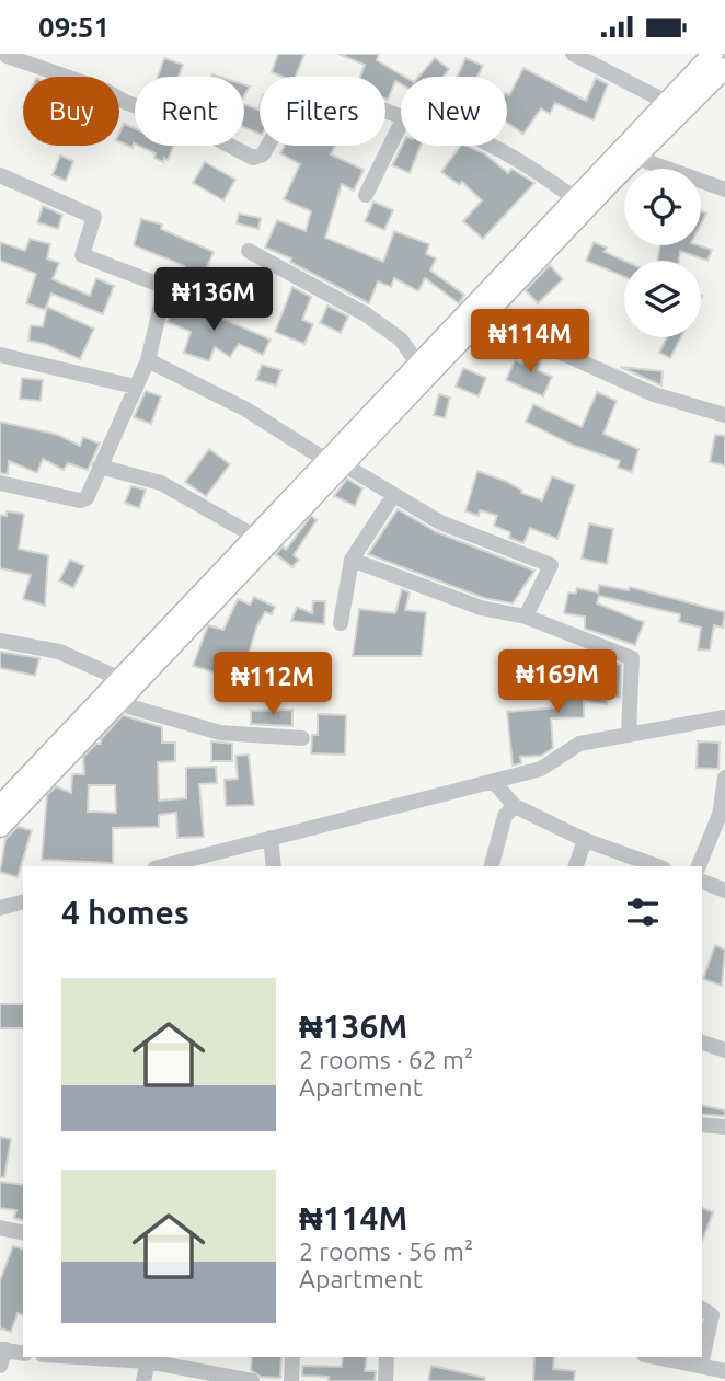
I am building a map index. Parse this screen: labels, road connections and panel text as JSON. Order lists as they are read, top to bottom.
{
  "page": {
    "status": "09:51",
    "chip": [
      "Buy",
      "Rent",
      "Filters",
      "New"
    ],
    "price": [
      "₦136M",
      "₦114M",
      "₦169M",
      "₦112M"
    ],
    "heading": "4 homes",
    "list": [
      {
        "name": "₦136M",
        "note": "2 rooms · 62 m² · Apartment"
      },
      {
        "name": "₦114M",
        "note": "2 rooms · 56 m² · Apartment"
      }
    ]
  }
}
